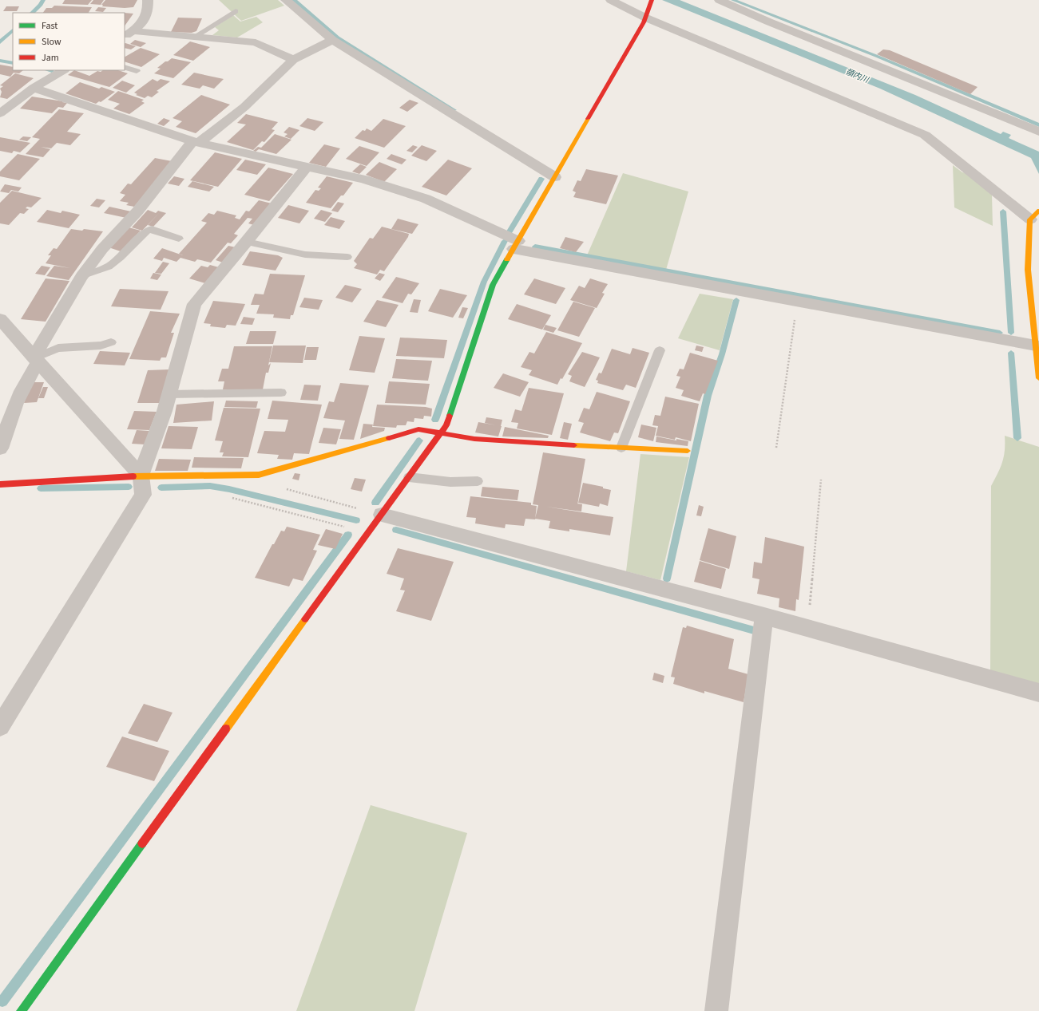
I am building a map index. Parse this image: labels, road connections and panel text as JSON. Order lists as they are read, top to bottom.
{
  "water": ["領内川"],
  "legend": ["Fast", "Slow", "Jam"]
}
